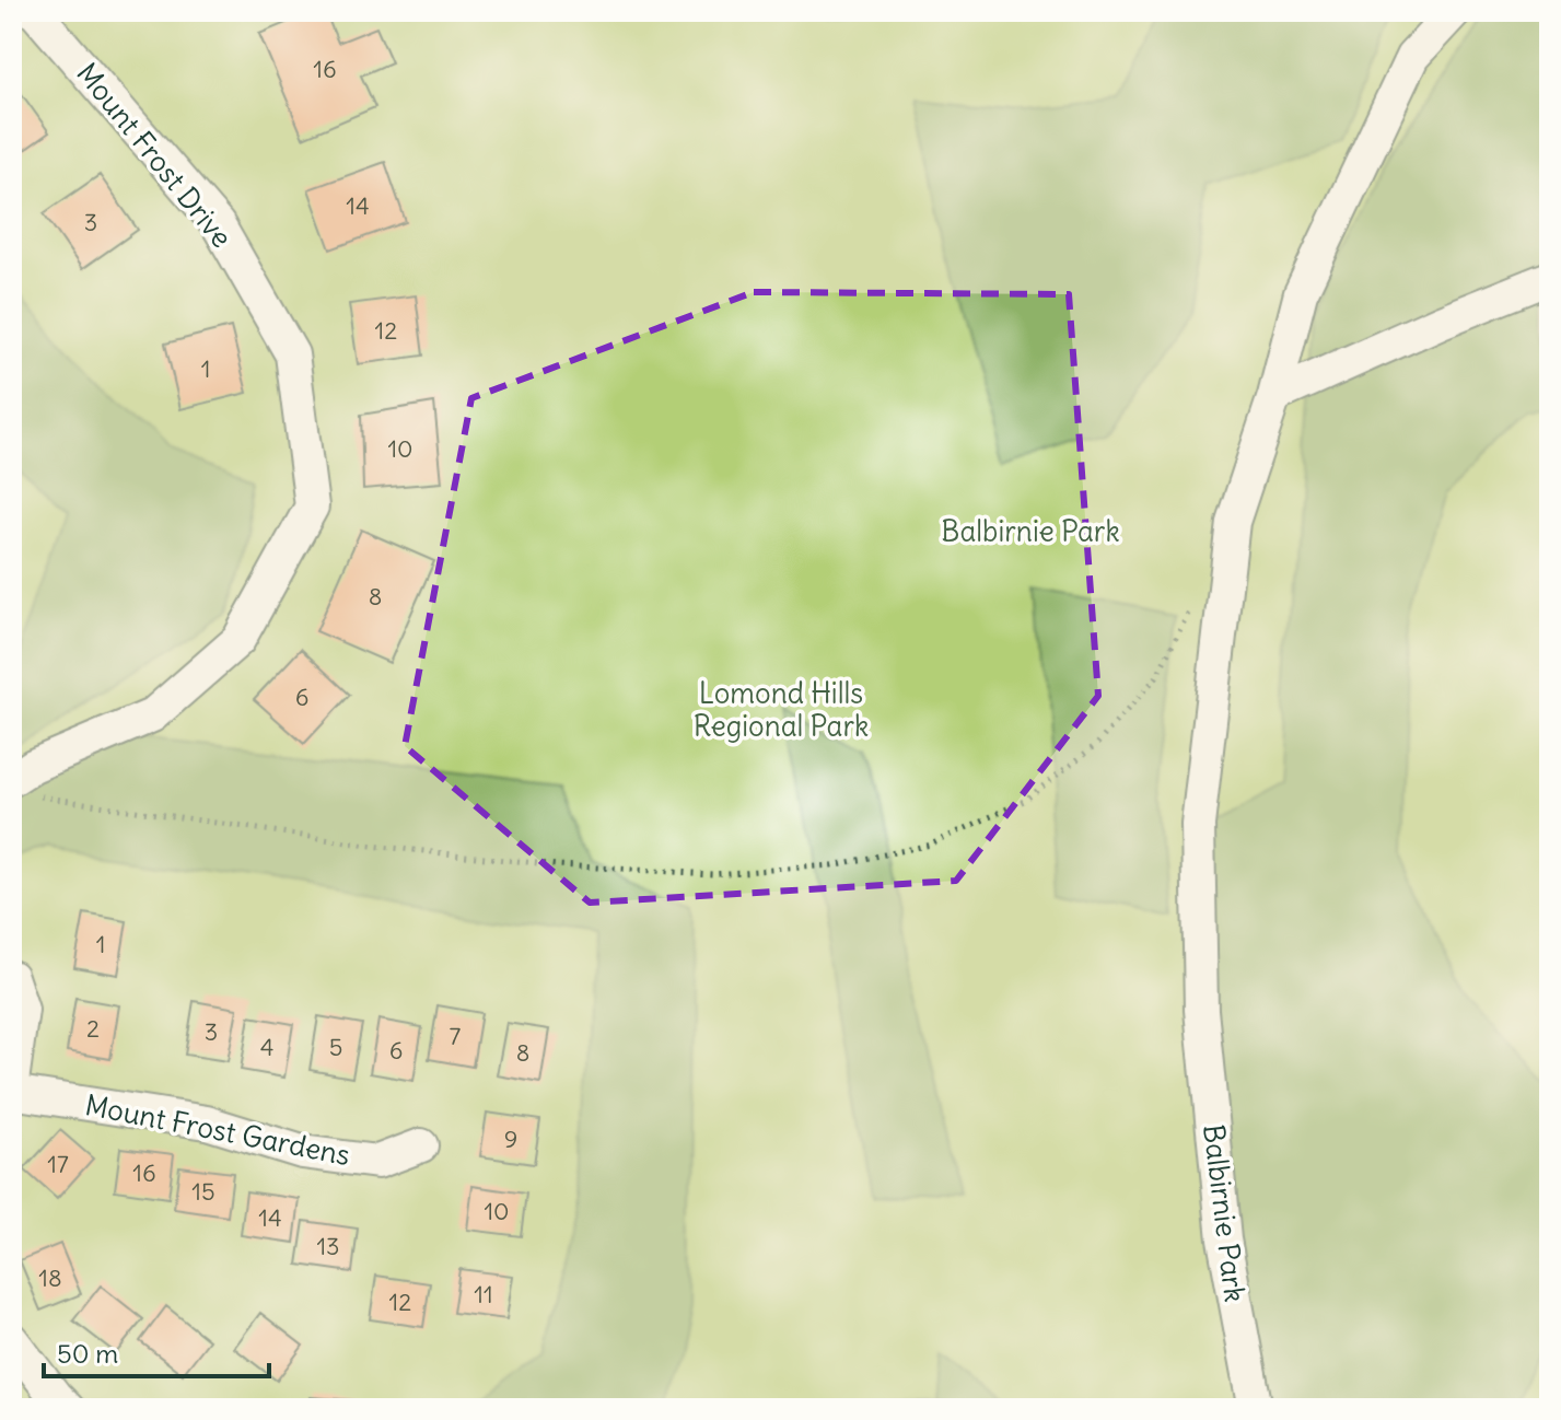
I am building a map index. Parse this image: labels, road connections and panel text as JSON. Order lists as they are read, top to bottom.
{
  "streets": {
    "street": ["Mount Frost Drive", "Mount Frost Gardens", "Balbirnie Park"]
  },
  "parks": ["Balbirnie Park", "Lomond Hills Regional Park"],
  "house_numbers": [
    "16",
    "14",
    "3",
    "12",
    "1",
    "10",
    "8",
    "6",
    "1",
    "2",
    "3",
    "7",
    "4",
    "5",
    "6",
    "8",
    "9",
    "17",
    "16",
    "15",
    "10",
    "14",
    "13",
    "18",
    "11",
    "12"
  ],
  "scale_bar": "50 m"
}
